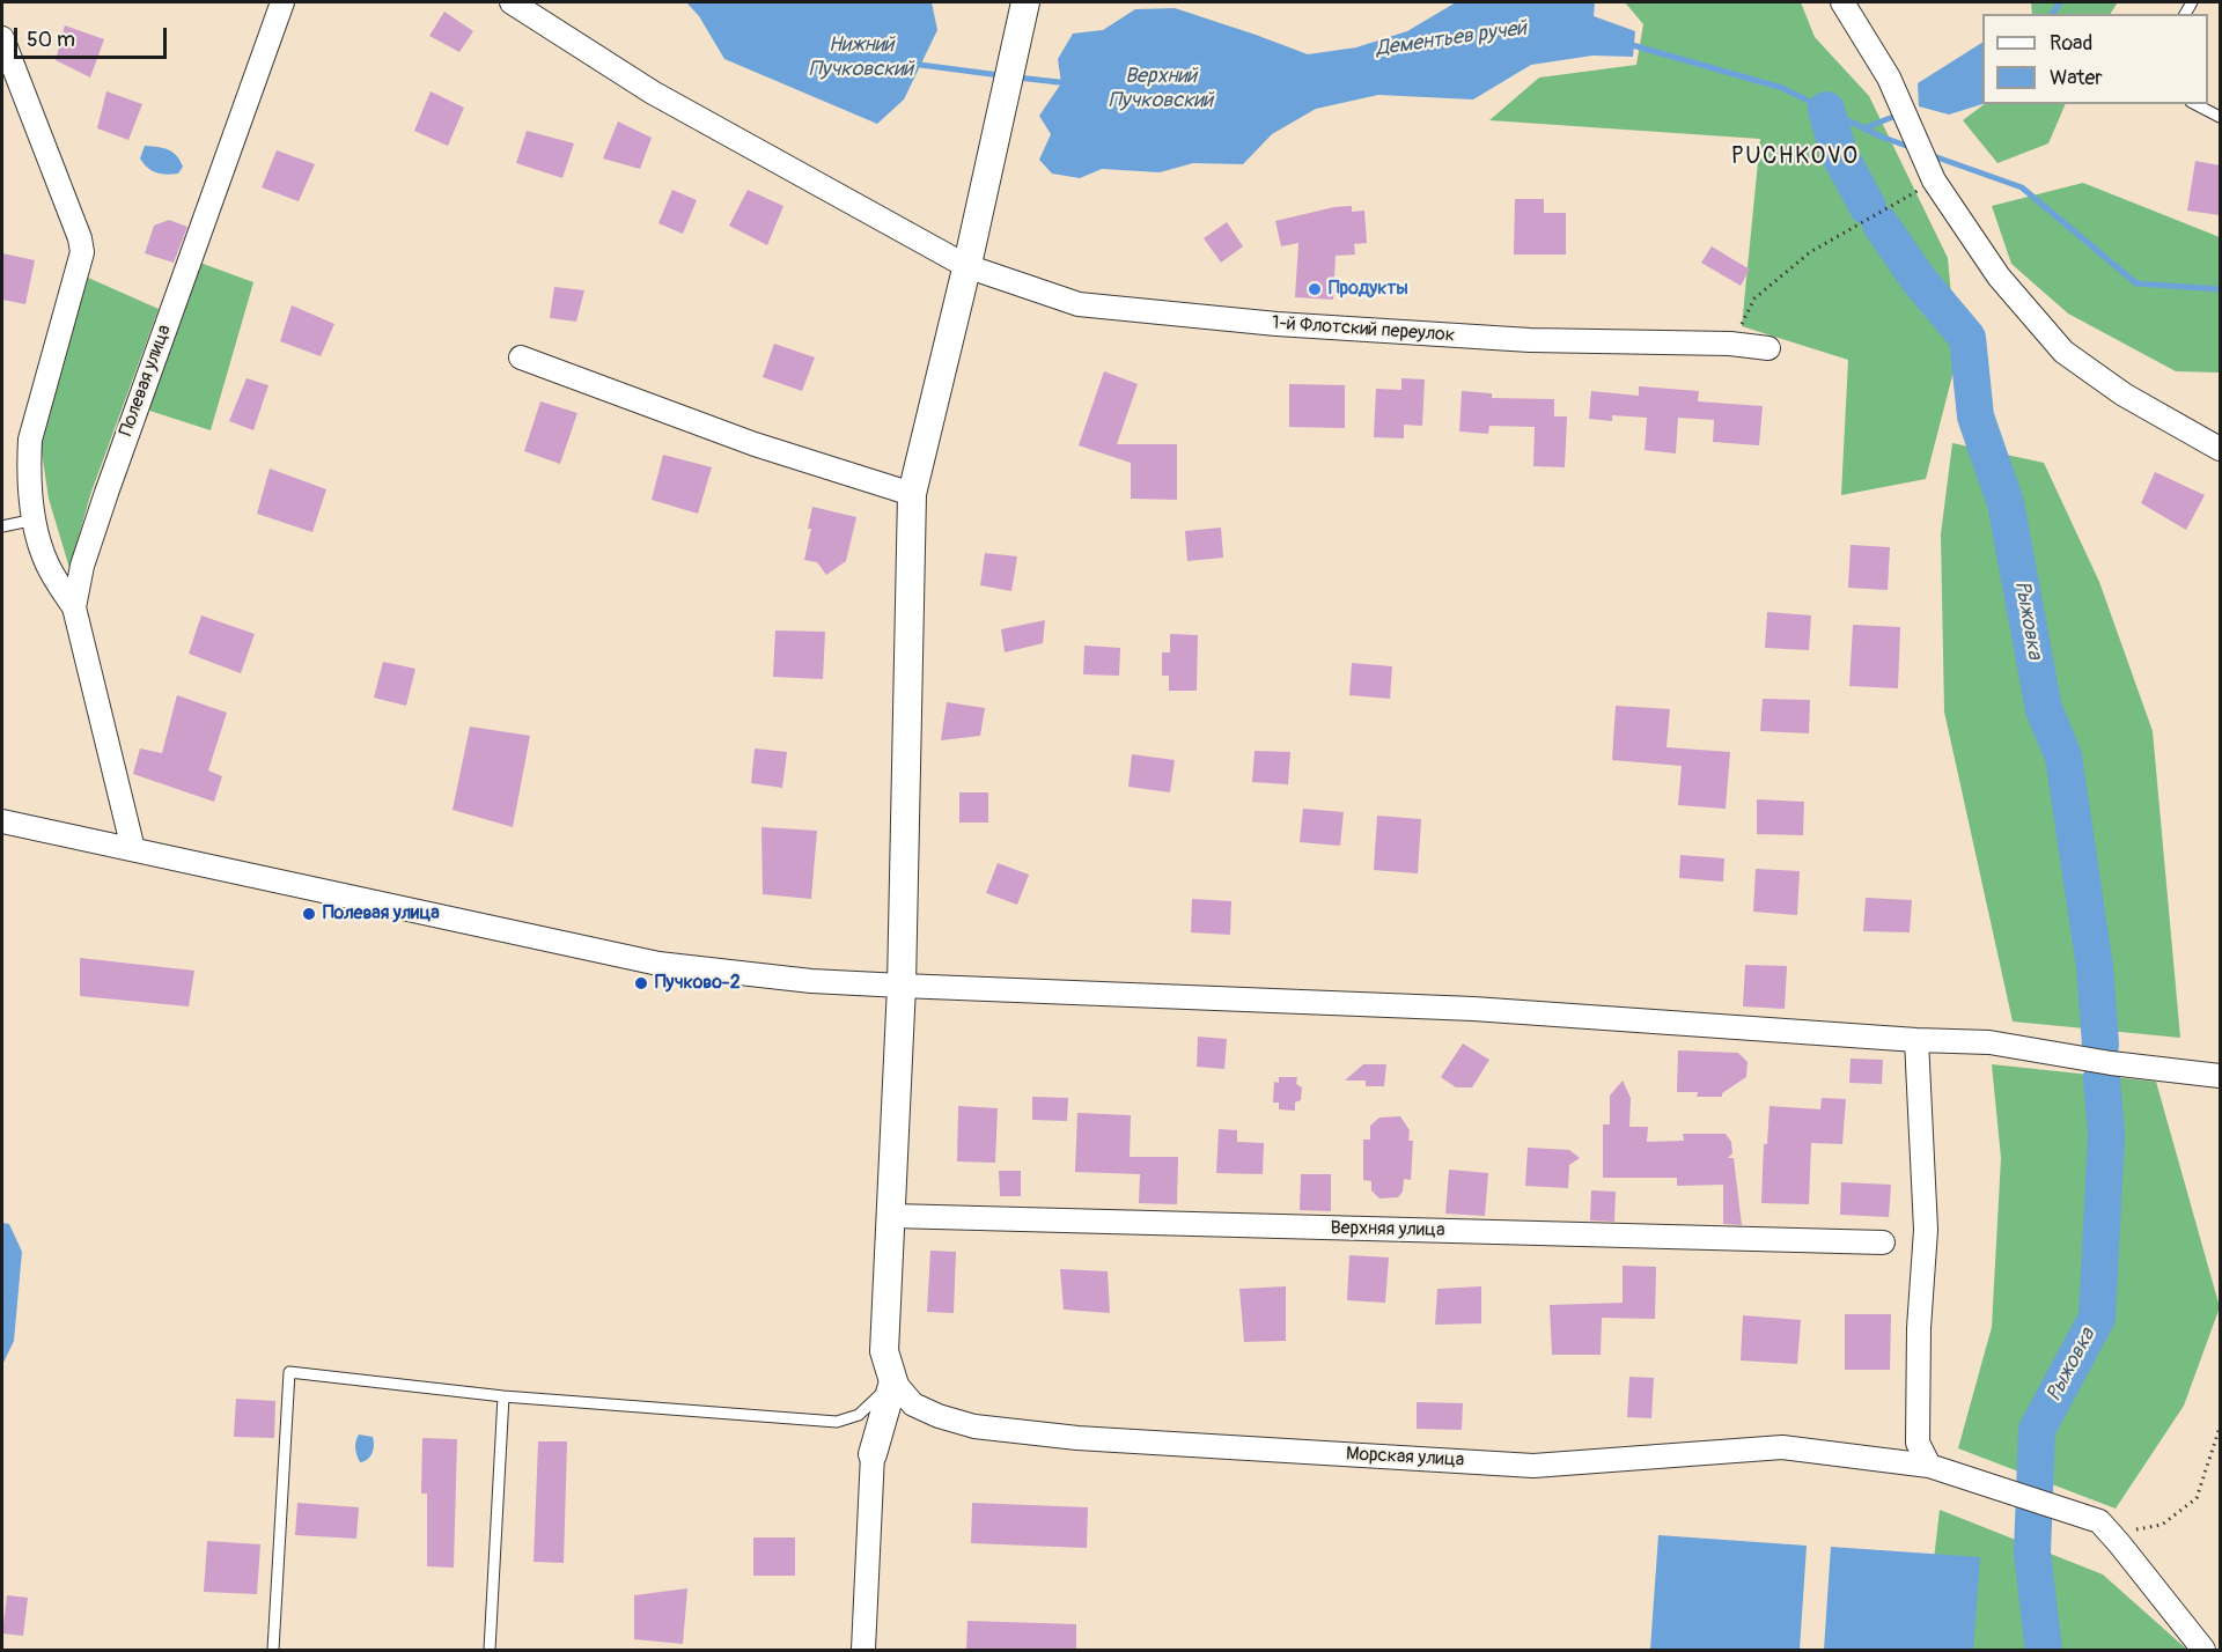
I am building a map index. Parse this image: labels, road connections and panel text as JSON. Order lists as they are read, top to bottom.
{
  "streets": {
    "street": [
      "1-й Флотский переулок",
      "Полевая улица",
      "Верхняя улица",
      "Морская улица"
    ]
  },
  "districts": ["PUCHKOVO"],
  "water": [
    "Дементьев ручей",
    "Нижний Пучковский",
    "Верхний Пучковский",
    "Рыжовка"
  ],
  "places": ["Продукты", "Полевая улица", "Пучково-2"],
  "legend": ["Road", "Water"],
  "scale_bar": "50 m"
}
